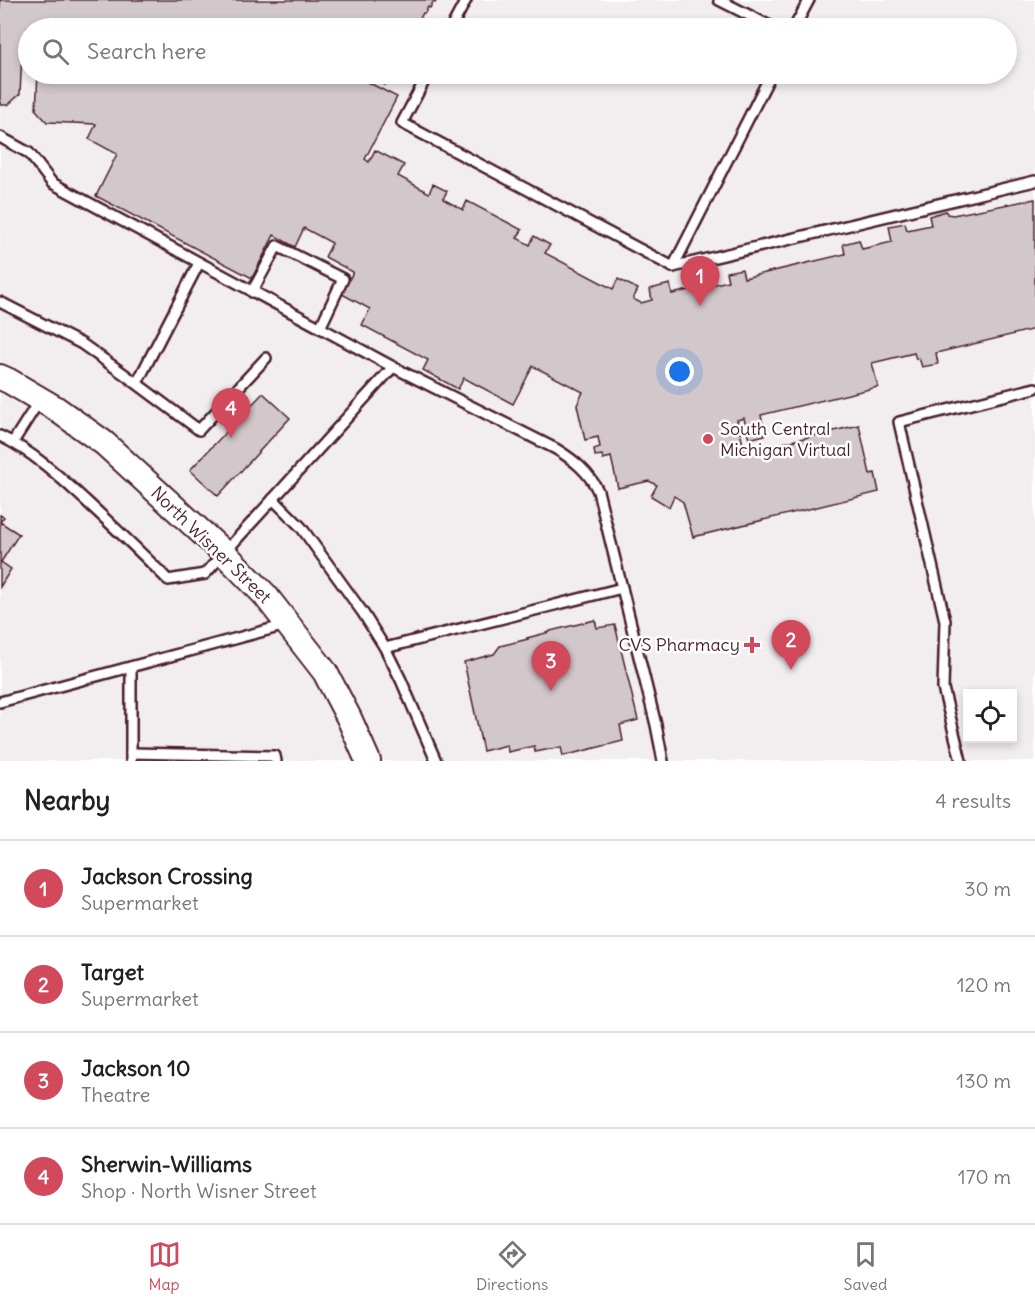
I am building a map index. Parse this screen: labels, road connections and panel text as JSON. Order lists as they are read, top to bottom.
{
  "streets": {
    "street": ["North Wisner Street"]
  },
  "places": {
    "other": ["South Central Michigan Virtual"],
    "health": ["CVS Pharmacy"]
  },
  "page": {
    "search": "Search here",
    "pins": [
      "1",
      "4",
      "2",
      "3"
    ],
    "heading": ["Nearby", "4 results"],
    "list": [
      {
        "mark": "1",
        "name": "Jackson Crossing",
        "note": "Supermarket",
        "value": "30 m"
      },
      {
        "mark": "2",
        "name": "Target",
        "note": "Supermarket",
        "value": "120 m"
      },
      {
        "mark": "3",
        "name": "Jackson 10",
        "note": "Theatre",
        "value": "130 m"
      },
      {
        "mark": "4",
        "name": "Sherwin-Williams",
        "note": "Shop · North Wisner Street",
        "value": "170 m"
      }
    ],
    "nav": ["Map", "Directions", "Saved"]
  }
}
